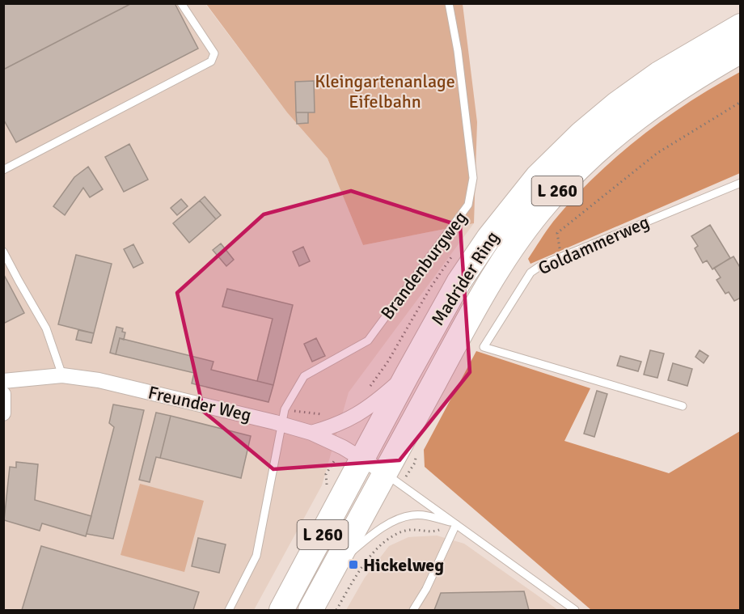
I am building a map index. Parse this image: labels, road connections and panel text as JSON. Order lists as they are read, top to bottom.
{
  "streets": {
    "main road": ["L 260", "Madrider Ring"],
    "street": ["Freunder Weg"],
    "lane": ["Goldammerweg", "Brandenburgweg"]
  },
  "crossings": [
    ["Brandenburgweg", "Freunder Weg"],
    ["Madrider Ring", "Freunder Weg"]
  ],
  "parks": ["Kleingartenanlage Eifelbahn"],
  "places": {
    "transit": ["Hickelweg"]
  }
}
